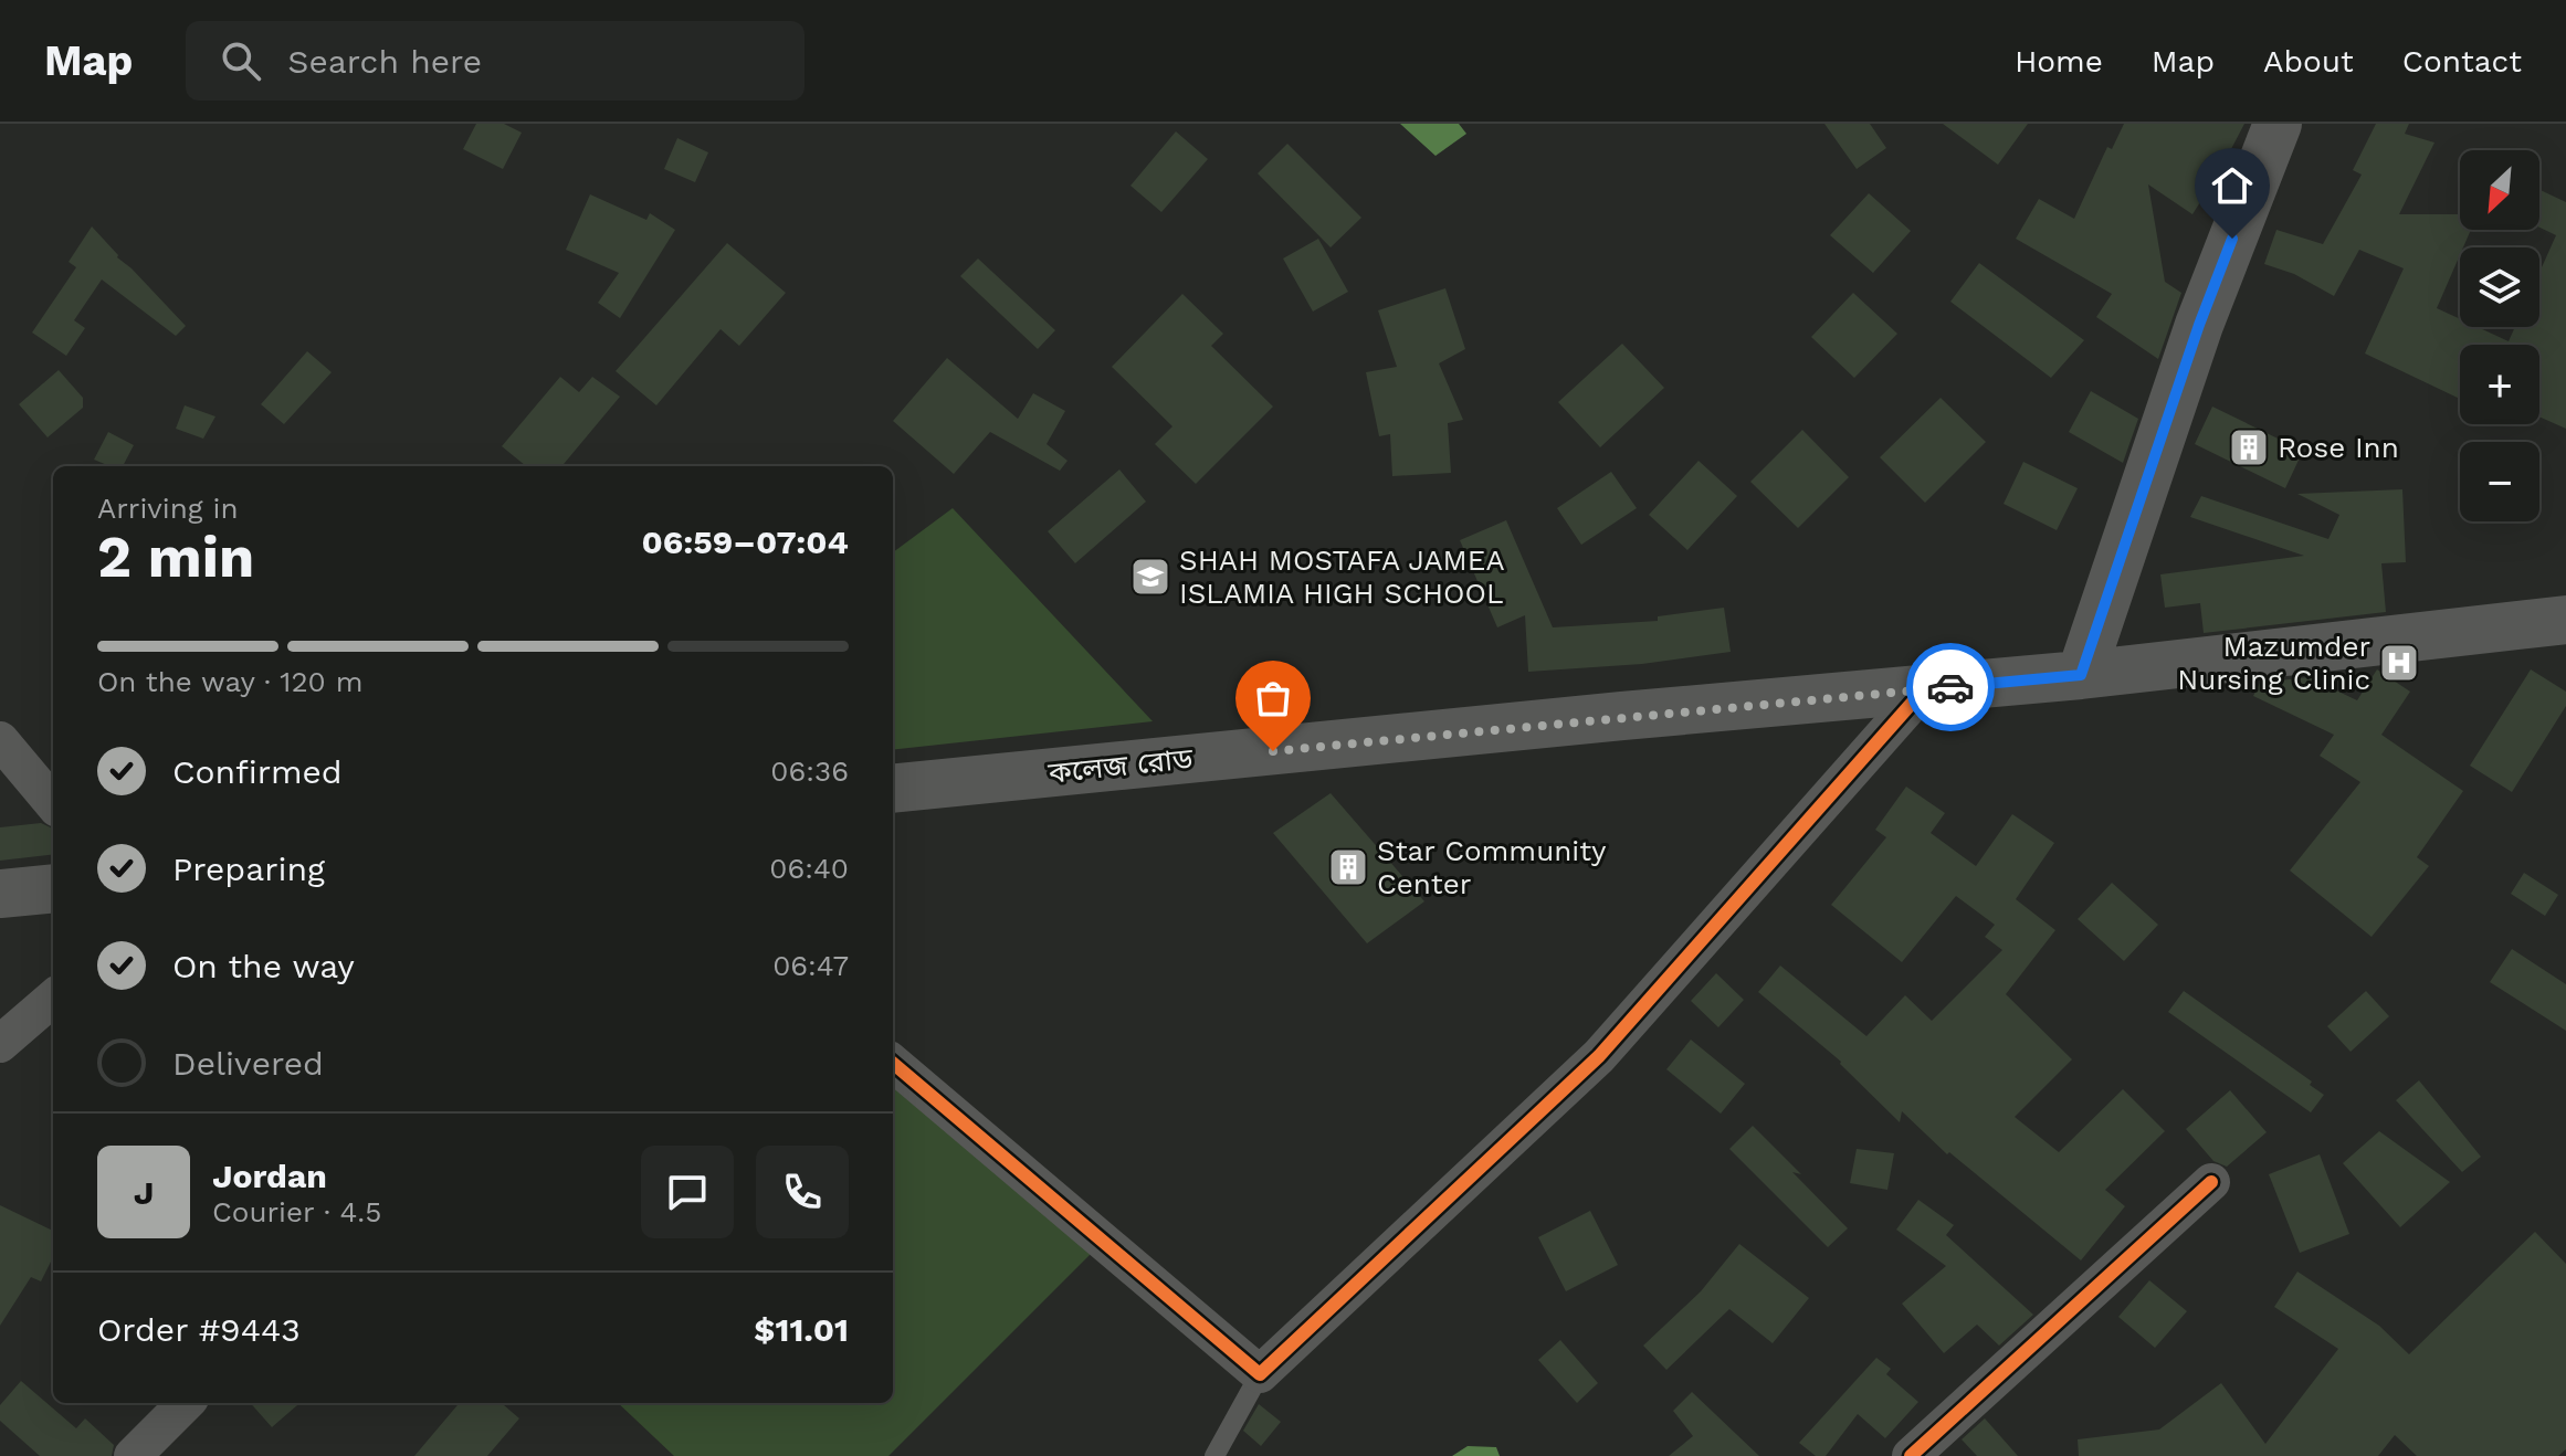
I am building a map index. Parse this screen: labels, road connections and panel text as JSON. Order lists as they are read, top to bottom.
{
  "streets": {
    "main road": ["কলেজ রোড"]
  },
  "places": {
    "building": ["Rose Inn", "Star Community Center"],
    "school or university": ["SHAH MOSTAFA JAMEA ISLAMIA HIGH SCHOOL"],
    "hospital": ["Mazumder Nursing Clinic"]
  },
  "north": "bottom left",
  "page": {
    "header": "Map",
    "search": "Search here",
    "nav": [
      "Home",
      "Map",
      "About",
      "Contact"
    ],
    "map_buttons": ["+", "−"],
    "heading": ["2 min", "Arriving in", "06:59–07:04"],
    "panel": [
      "Jordan",
      "Courier · 4.5",
      "Order #9443",
      "$11.01"
    ],
    "bar": "On the way · 120 m",
    "list": [
      ["Confirmed", "06:36"],
      ["Preparing", "06:40"],
      ["On the way", "06:47"],
      "Delivered"
    ],
    "round": "J"
  }
}
